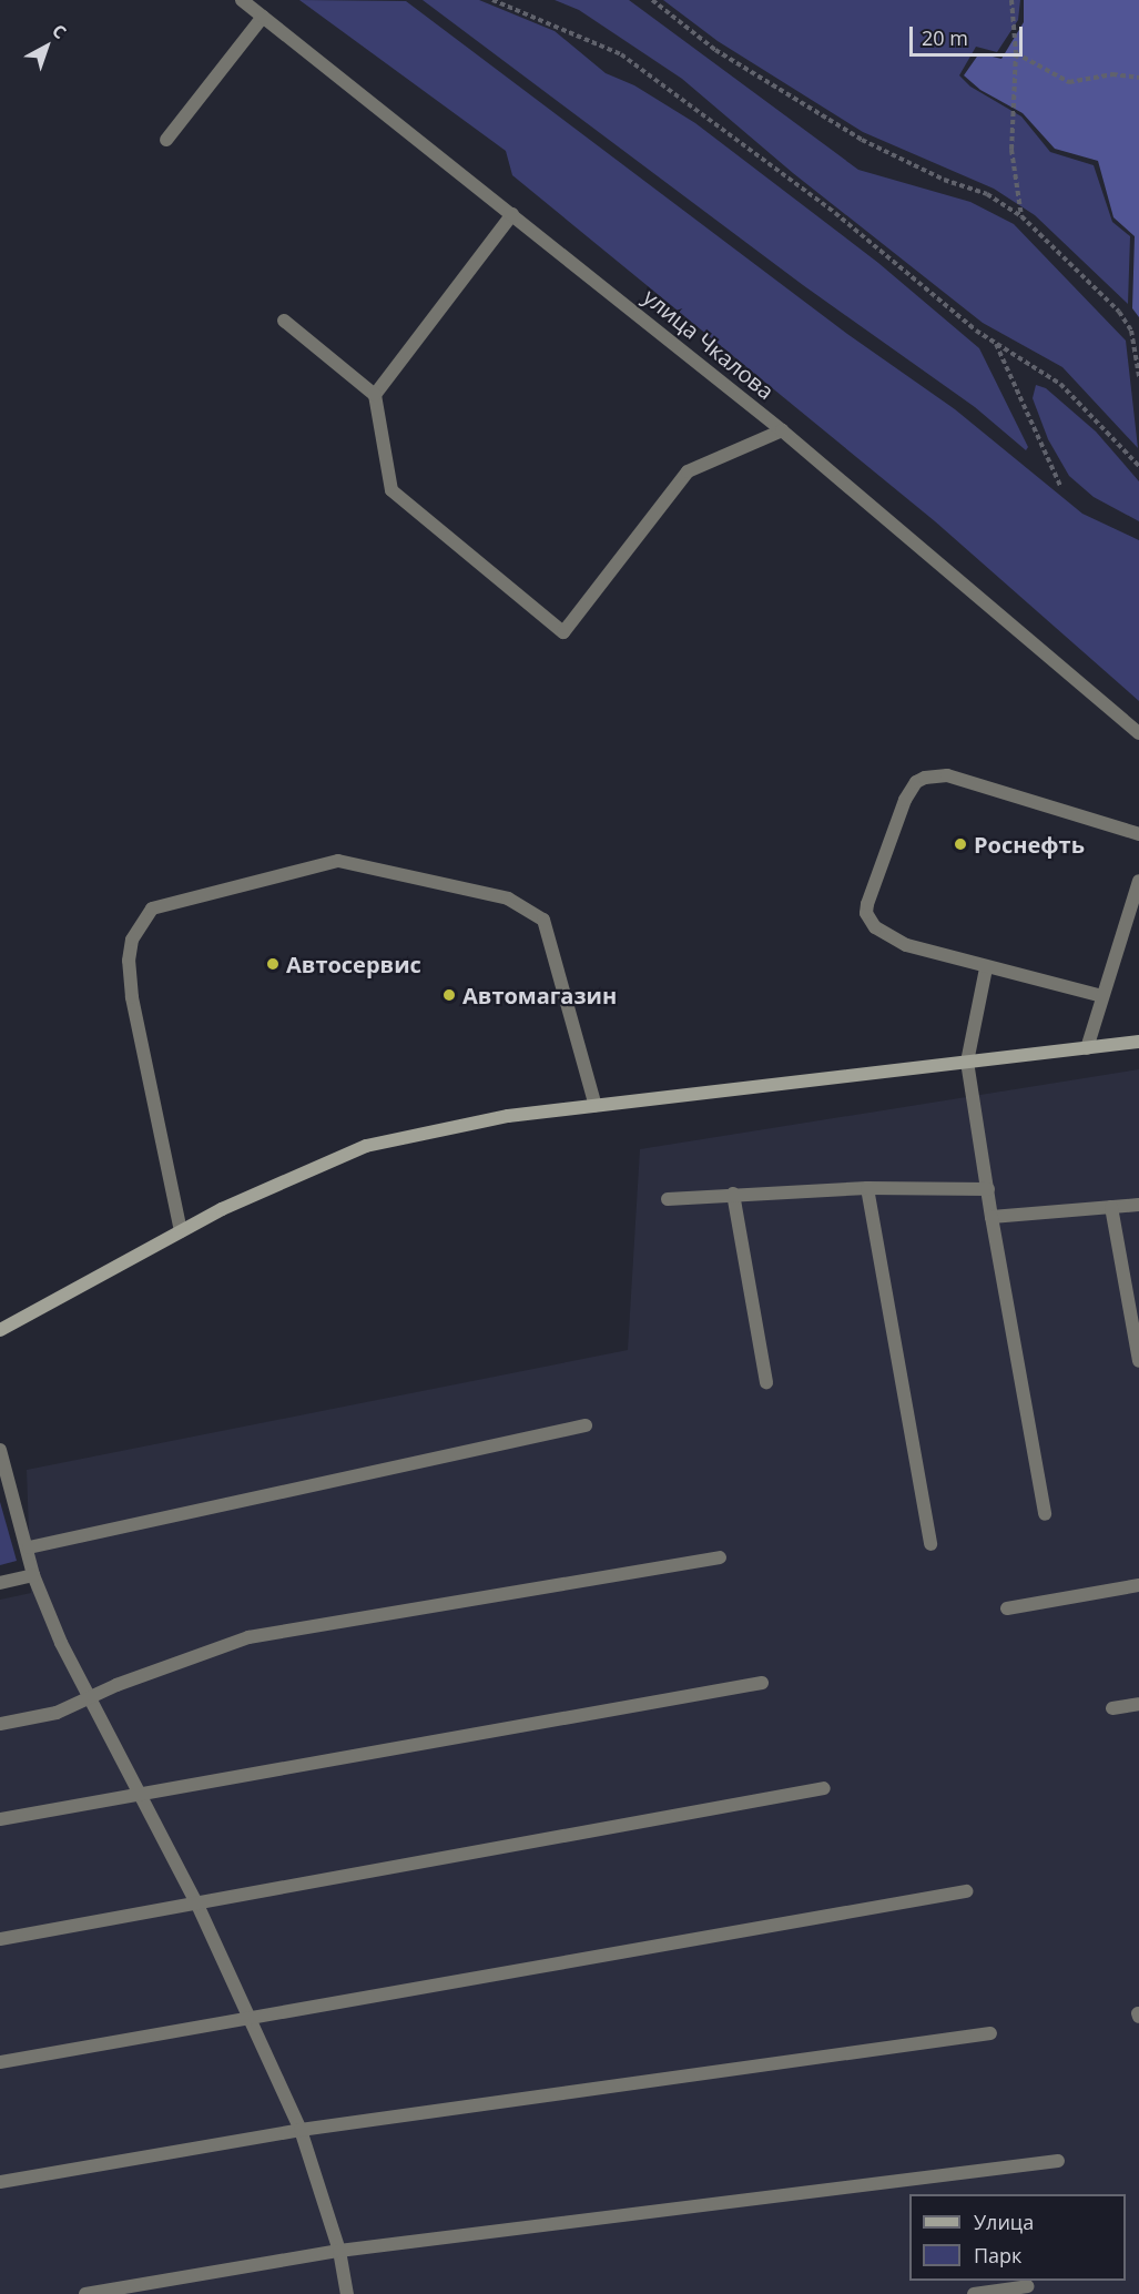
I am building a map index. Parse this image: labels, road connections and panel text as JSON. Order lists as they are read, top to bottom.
{
  "streets": {
    "street": ["улица Чкалова"]
  },
  "places": ["Роснефть", "Автосервис", "Автомагазин"],
  "legend": ["Улица", "Парк"],
  "scale_bar": "20 m",
  "north": "top right"
}
